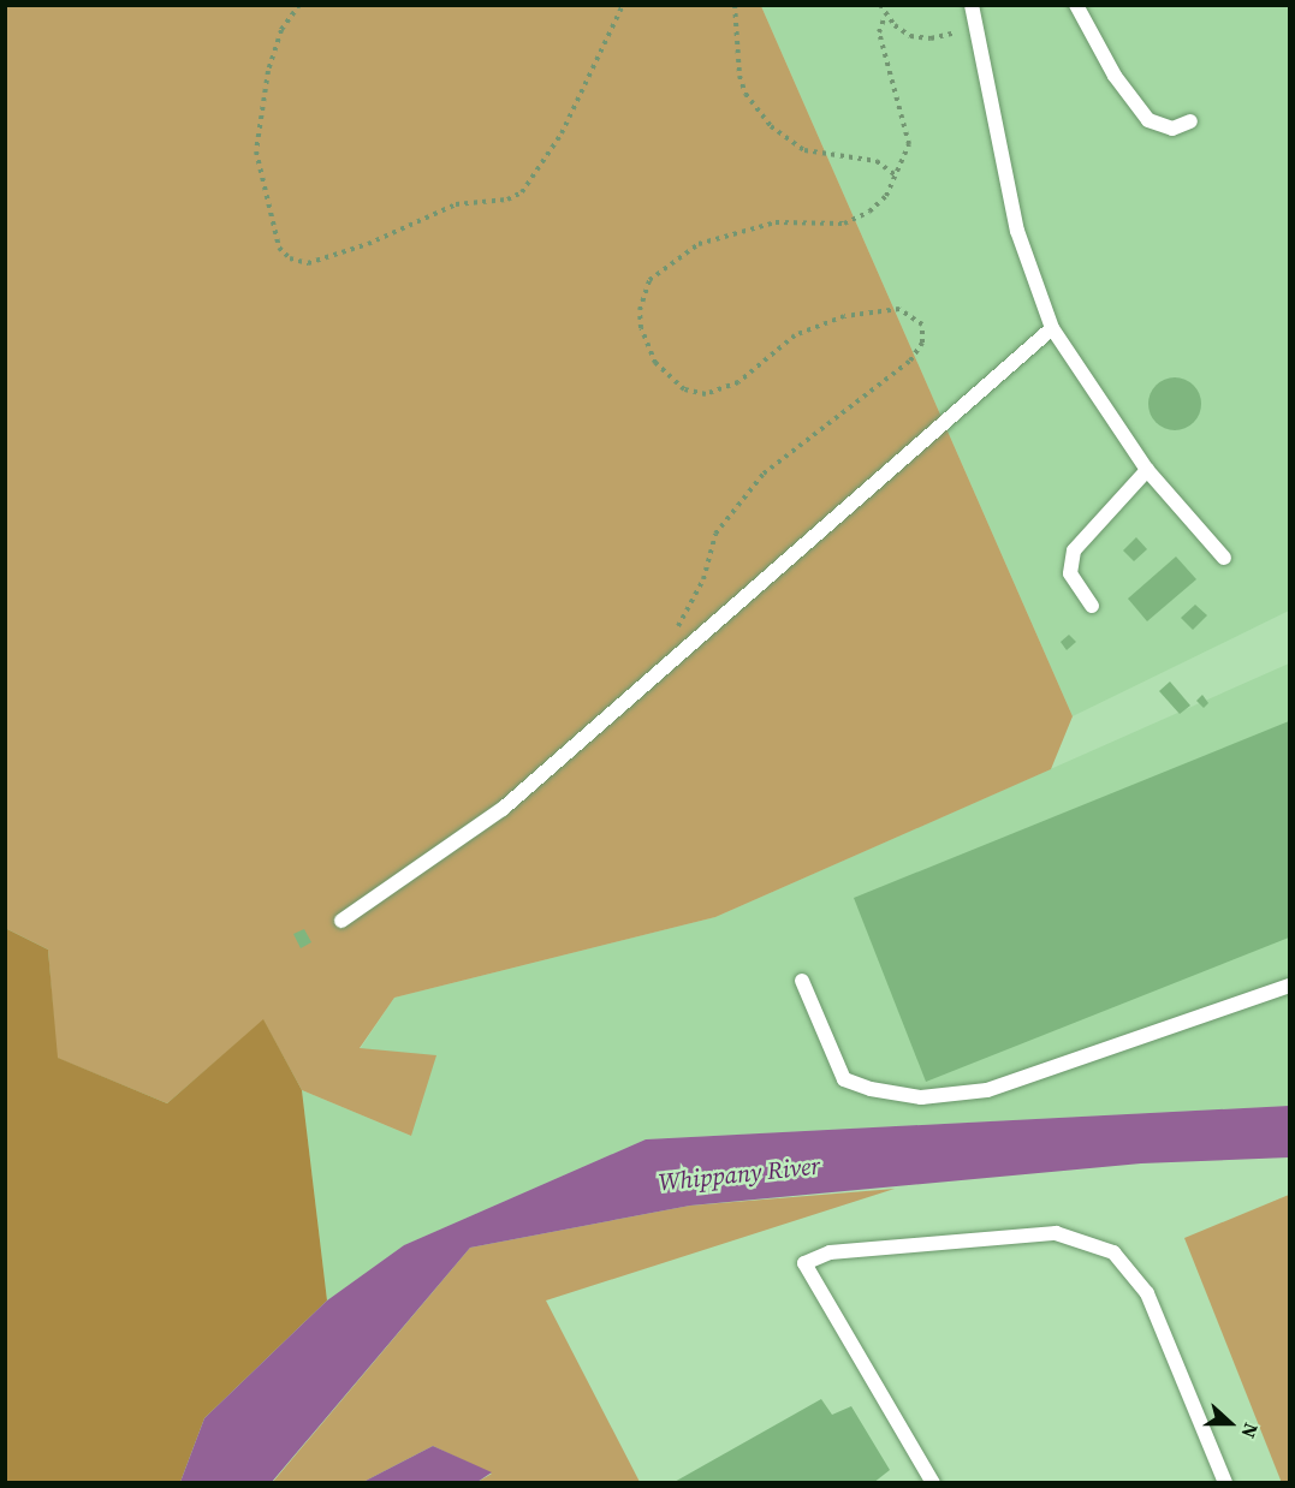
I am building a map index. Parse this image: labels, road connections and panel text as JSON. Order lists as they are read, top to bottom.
{
  "water": ["Whippany River"],
  "north": "right"
}
